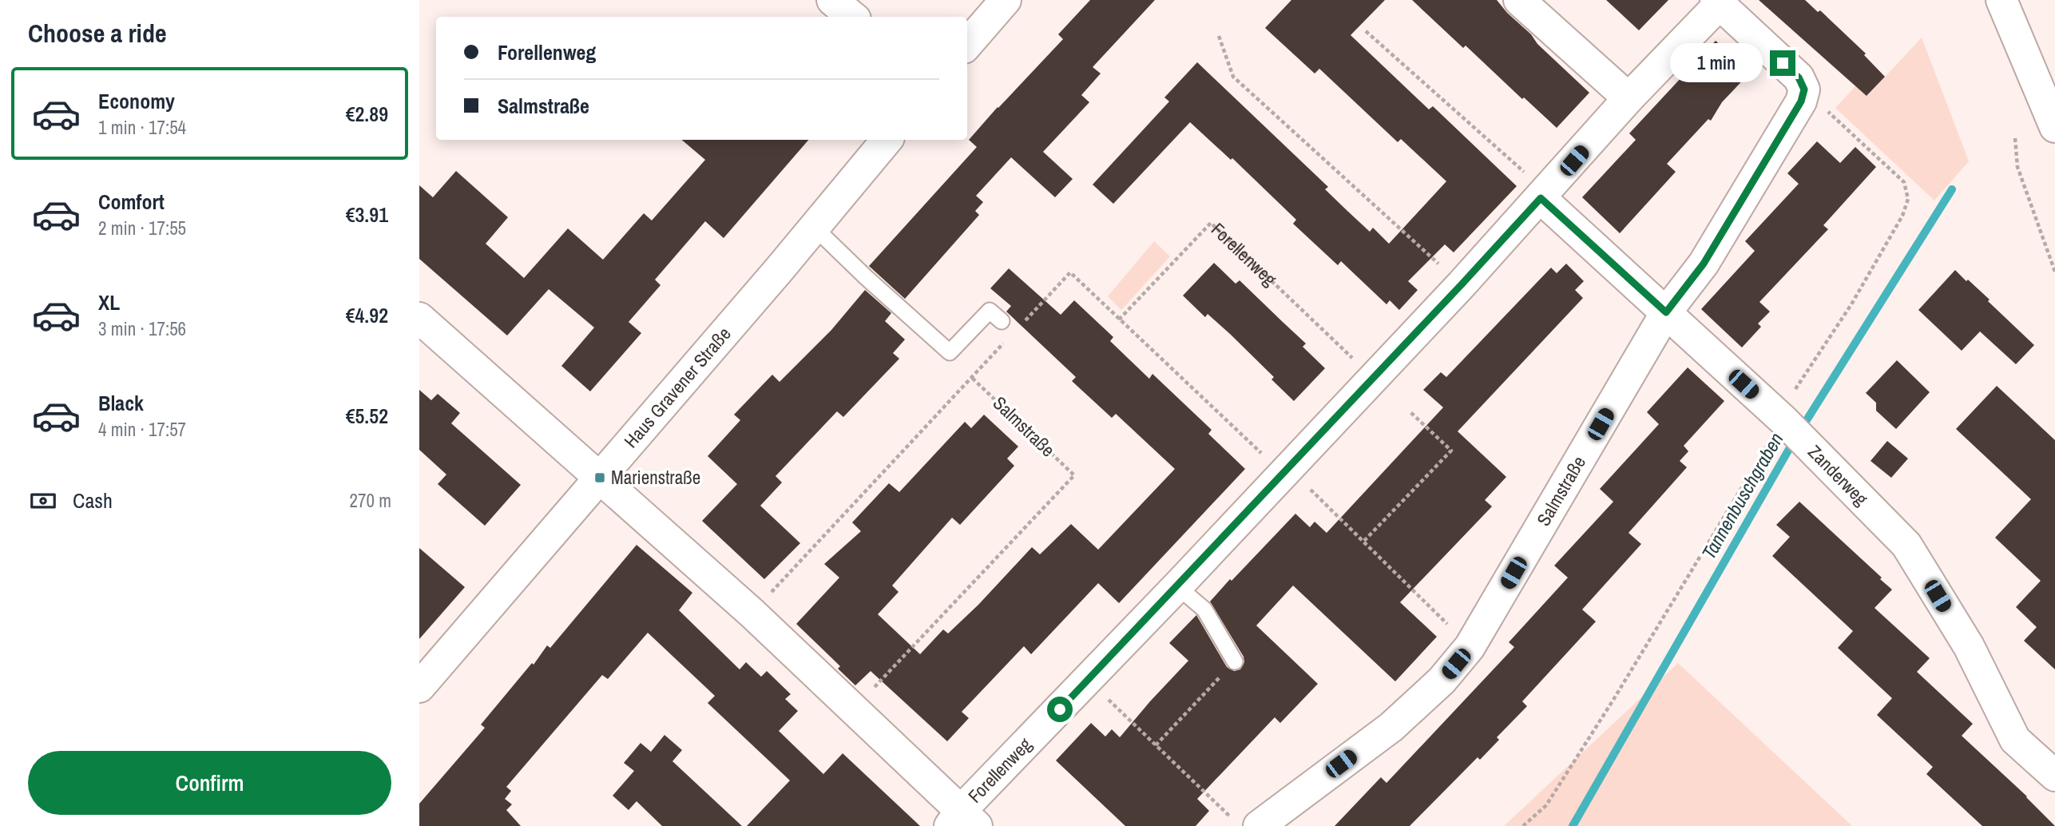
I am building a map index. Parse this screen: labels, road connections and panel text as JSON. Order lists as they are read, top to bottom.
{
  "streets": {
    "street": [
      "Forellenweg",
      "Haus Gravener Straße",
      "Salmstraße",
      "Zanderweg"
    ]
  },
  "crossings": [
    ["Forellenweg", "Zanderweg"],
    ["Salmstraße", "Zanderweg"]
  ],
  "water": ["Tannenbuschgraben"],
  "places": {
    "transit": ["Marienstraße"]
  },
  "page": {
    "heading": "Choose a ride",
    "banner": ["Forellenweg", "Salmstraße"],
    "bubble": "1 min",
    "list": [
      {
        "name": "Economy",
        "note": "1 min · 17:54",
        "value": "€2.89"
      },
      {
        "name": "Comfort",
        "note": "2 min · 17:55",
        "value": "€3.91"
      },
      {
        "name": "XL",
        "note": "3 min · 17:56",
        "value": "€4.92"
      },
      {
        "name": "Black",
        "note": "4 min · 17:57",
        "value": "€5.52"
      }
    ],
    "pay": ["Cash", "270 m"],
    "buttons": "Confirm"
  }
}
